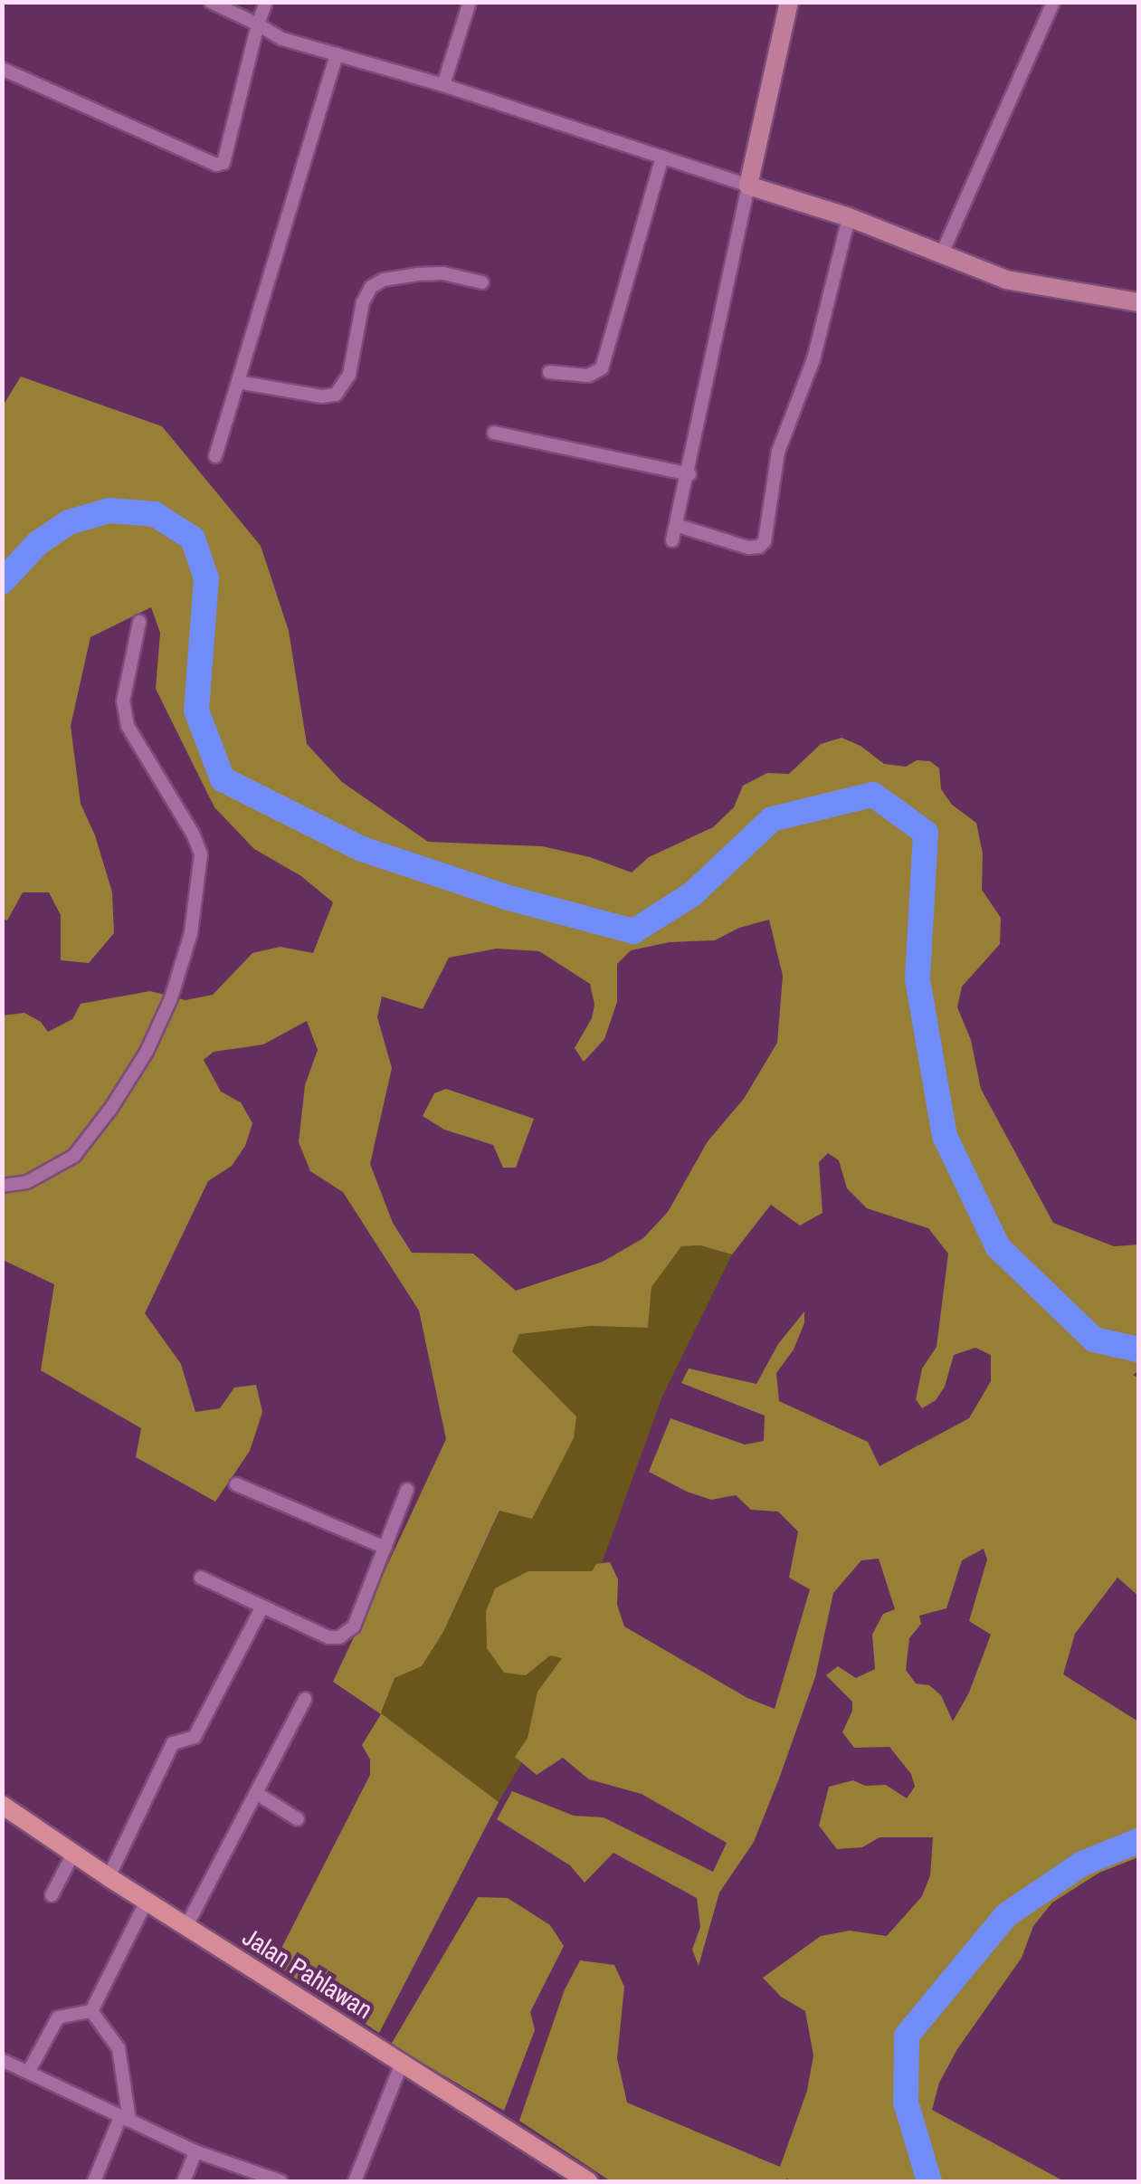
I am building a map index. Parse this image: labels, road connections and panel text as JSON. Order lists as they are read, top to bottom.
{
  "streets": {
    "main road": ["Jalan Pahlawan"]
  }
}
